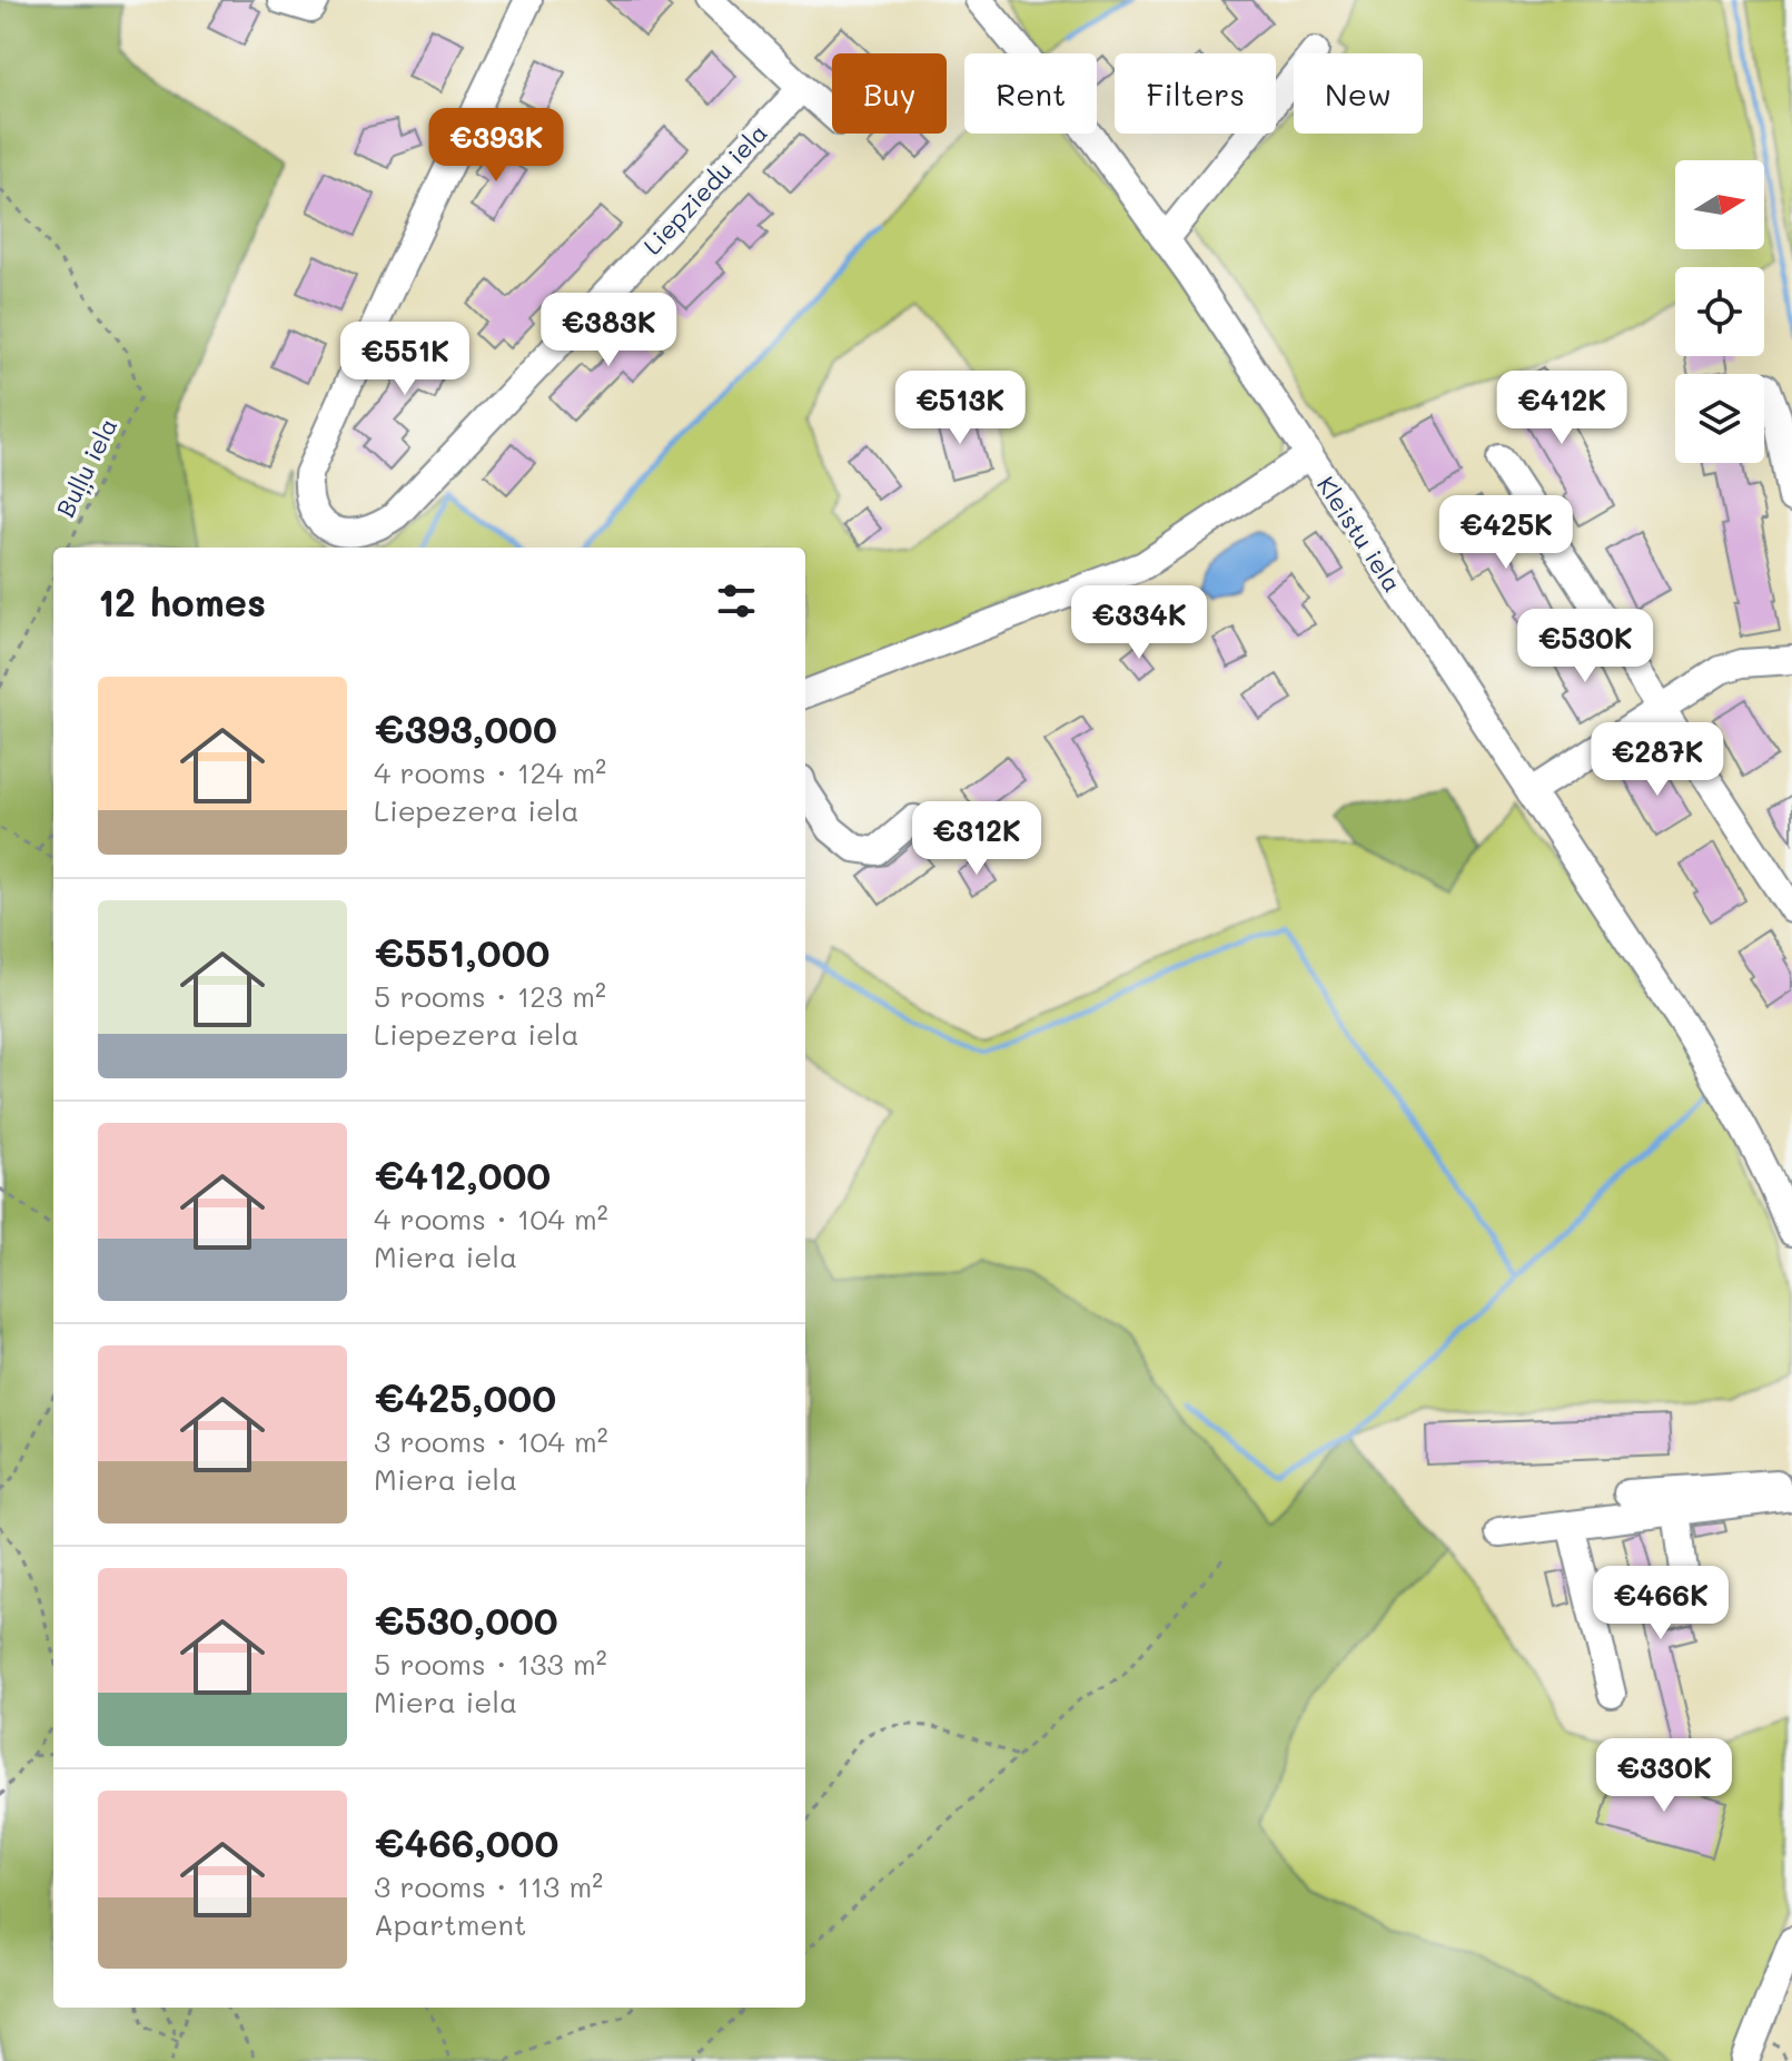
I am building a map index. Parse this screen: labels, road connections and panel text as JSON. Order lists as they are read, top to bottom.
{
  "streets": {
    "street": ["Liepziedu iela", "Kleistu iela"],
    "path": ["Buļļu iela"]
  },
  "north": "right",
  "page": {
    "chip": [
      "Buy",
      "Rent",
      "Filters",
      "New"
    ],
    "price": [
      "€393K",
      "€383K",
      "€551K",
      "€513K",
      "€412K",
      "€425K",
      "€334K",
      "€530K",
      "€287K",
      "€312K",
      "€466K",
      "€330K"
    ],
    "heading": "12 homes",
    "list": [
      {
        "name": "€393,000",
        "note": "4 rooms · 124 m² · Liepezera iela"
      },
      {
        "name": "€551,000",
        "note": "5 rooms · 123 m² · Liepezera iela"
      },
      {
        "name": "€412,000",
        "note": "4 rooms · 104 m² · Miera iela"
      },
      {
        "name": "€425,000",
        "note": "3 rooms · 104 m² · Miera iela"
      },
      {
        "name": "€530,000",
        "note": "5 rooms · 133 m² · Miera iela"
      },
      {
        "name": "€466,000",
        "note": "3 rooms · 113 m² · Apartment"
      }
    ]
  }
}
